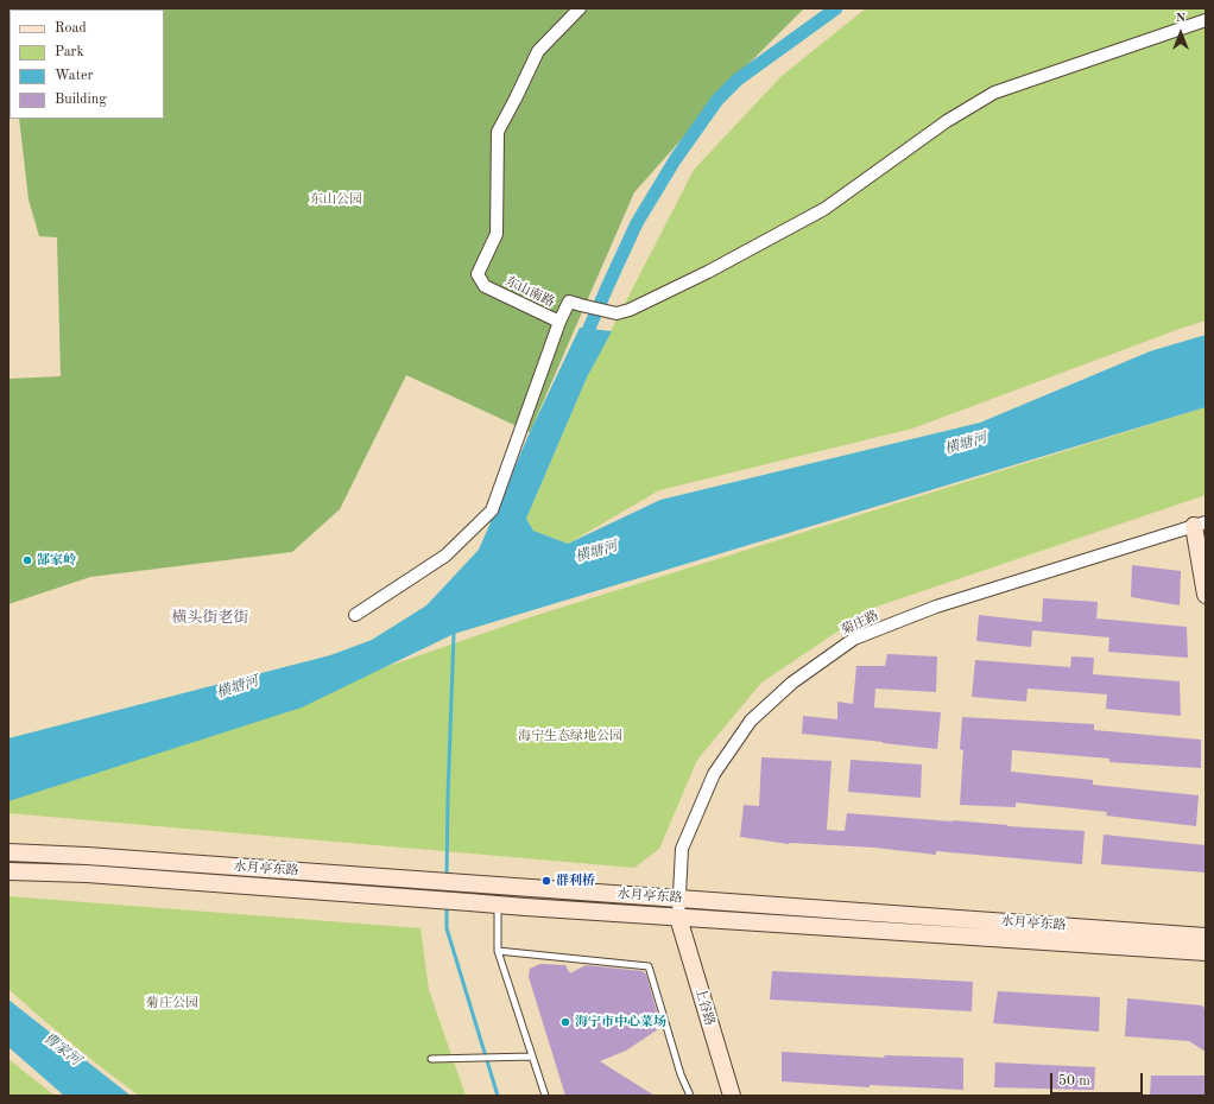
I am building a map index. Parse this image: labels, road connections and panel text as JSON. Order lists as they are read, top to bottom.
{
  "streets": {
    "main road": ["水月亭东路", "上谷路"],
    "street": ["东山南路", "菊庄路"]
  },
  "crossings": [
    ["菊庄路", "水月亭东路"],
    ["菊庄路", "上谷路"],
    ["水月亭东路", "上谷路"]
  ],
  "districts": ["横头街老街"],
  "water": ["横塘河", "曹家河"],
  "parks": ["东山公园", "海宁生态绿地公园", "菊庄公园"],
  "places": ["郜家岭", "群利桥", "海宁市中心菜场"],
  "legend": [
    "Road",
    "Park",
    "Water",
    "Building"
  ],
  "scale_bar": "50 m",
  "north": "top"
}
